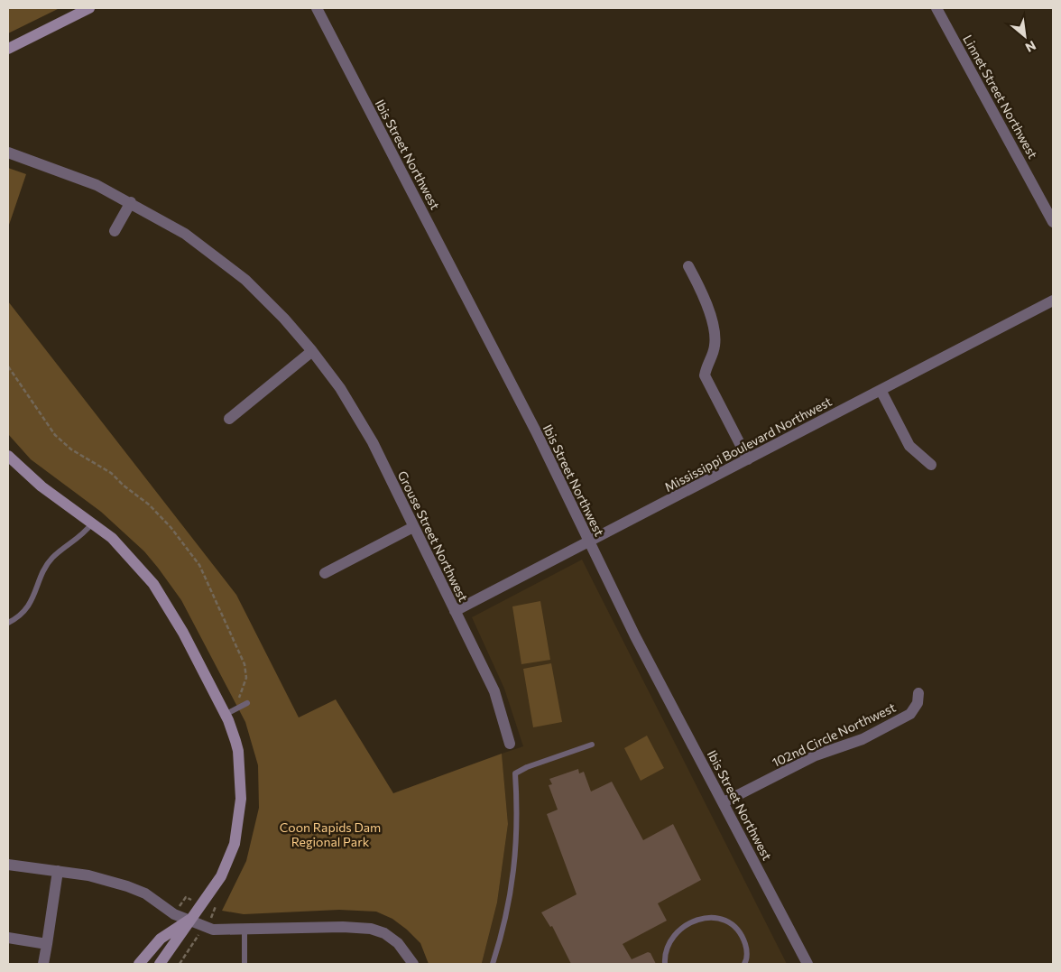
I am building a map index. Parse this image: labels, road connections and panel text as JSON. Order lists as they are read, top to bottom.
{
  "streets": {
    "street": [
      "Linnet Street Northwest",
      "Ibis Street Northwest",
      "Mississippi Boulevard Northwest",
      "Grouse Street Northwest",
      "102nd Circle Northwest"
    ]
  },
  "crossings": [
    ["Ibis Street Northwest", "Mississippi Boulevard Northwest"],
    ["Ibis Street Northwest", "102nd Circle Northwest"],
    ["Mississippi Boulevard Northwest", "Grouse Street Northwest"]
  ],
  "parks": ["Coon Rapids Dam Regional Park"],
  "north": "bottom right"
}
